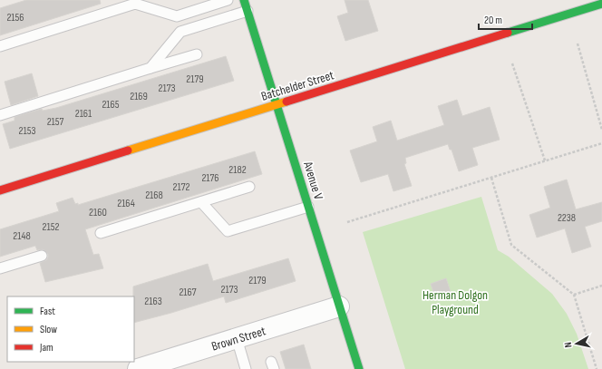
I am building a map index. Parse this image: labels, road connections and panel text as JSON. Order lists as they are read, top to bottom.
{
  "streets": {
    "street": ["Batchelder Street", "Avenue V", "Brown Street"]
  },
  "crossings": [
    ["Batchelder Street", "Avenue V"],
    ["Avenue V", "Brown Street"]
  ],
  "parks": ["Herman Dolgon Playground"],
  "house_numbers": [
    "2156",
    "2179",
    "2173",
    "2169",
    "2165",
    "2161",
    "2157",
    "2153",
    "2182",
    "2176",
    "2172",
    "2168",
    "2164",
    "2160",
    "2238",
    "2152",
    "2148",
    "2179",
    "2173",
    "2167",
    "2163"
  ],
  "legend": ["Fast", "Slow", "Jam"],
  "scale_bar": "20 m",
  "north": "left"
}
